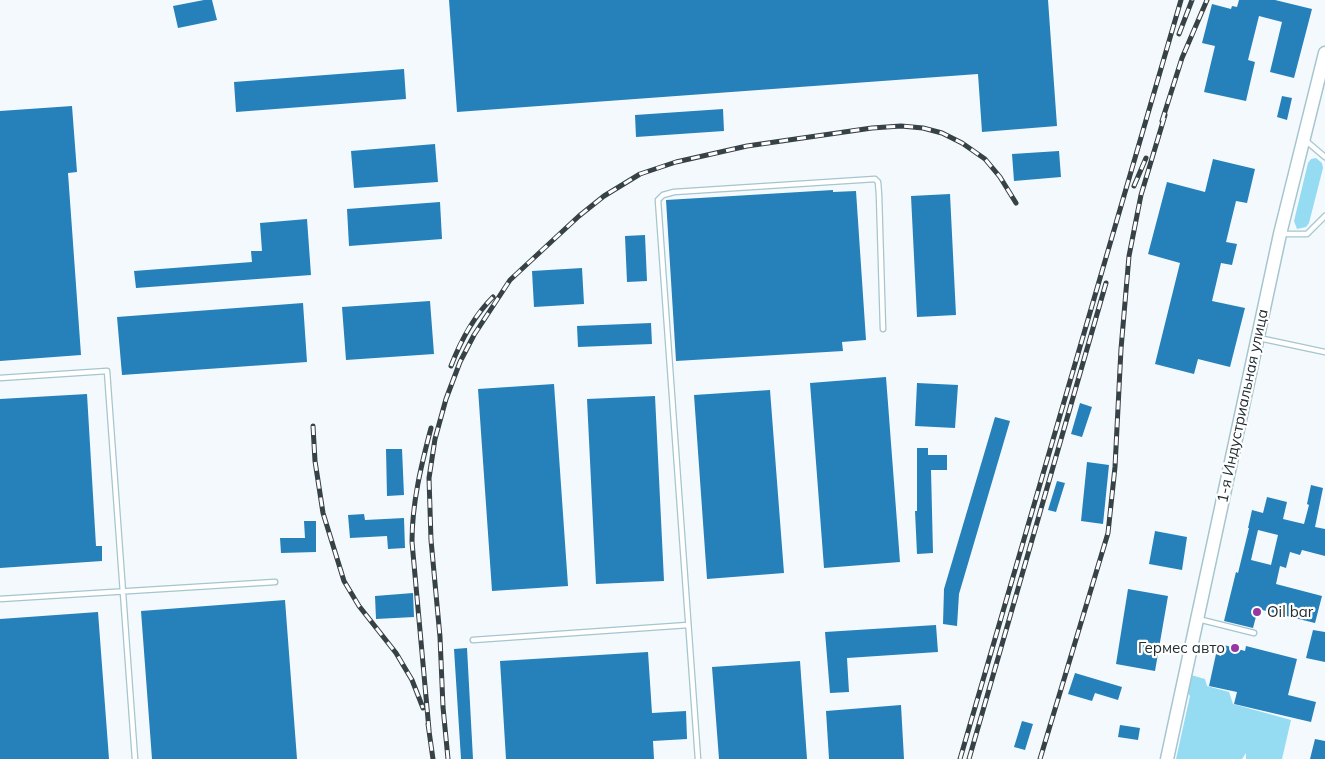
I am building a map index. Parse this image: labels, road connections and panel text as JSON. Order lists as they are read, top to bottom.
{
  "streets": {
    "main road": ["1-я Индустриальная улица"]
  },
  "places": ["Oil bar", "Гермес авто"]
}
